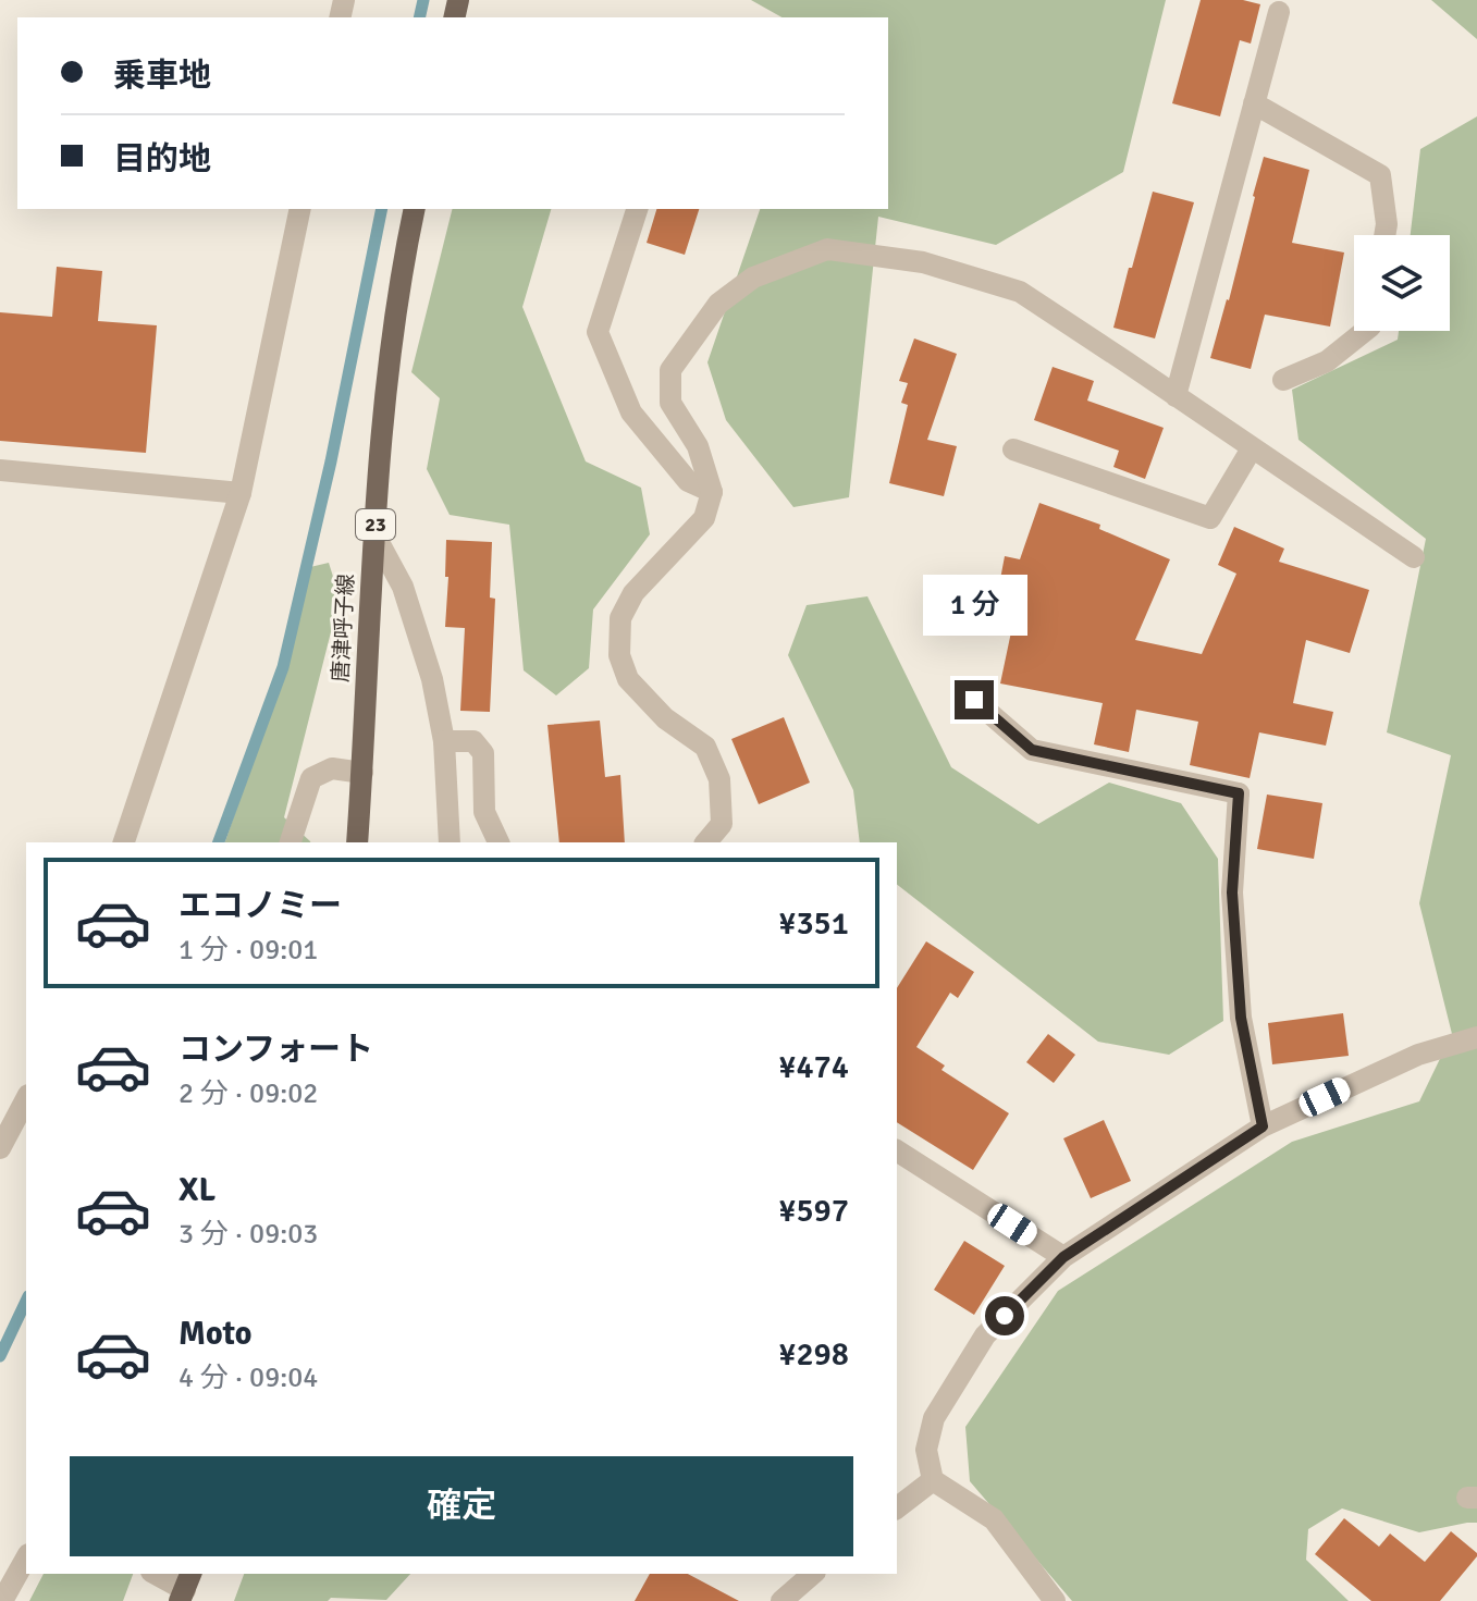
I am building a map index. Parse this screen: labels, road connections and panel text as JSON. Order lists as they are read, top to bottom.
{
  "streets": {
    "main road": ["23", "唐津呼子線"]
  },
  "page": {
    "banner": ["乗車地", "目的地"],
    "bubble": "1 分",
    "list": [
      {
        "name": "エコノミー",
        "note": "1 分 · 09:01",
        "value": "¥351"
      },
      {
        "name": "コンフォート",
        "note": "2 分 · 09:02",
        "value": "¥474"
      },
      {
        "name": "XL",
        "note": "3 分 · 09:03",
        "value": "¥597"
      },
      {
        "name": "Moto",
        "note": "4 分 · 09:04",
        "value": "¥298"
      }
    ],
    "buttons": "確定"
  }
}
